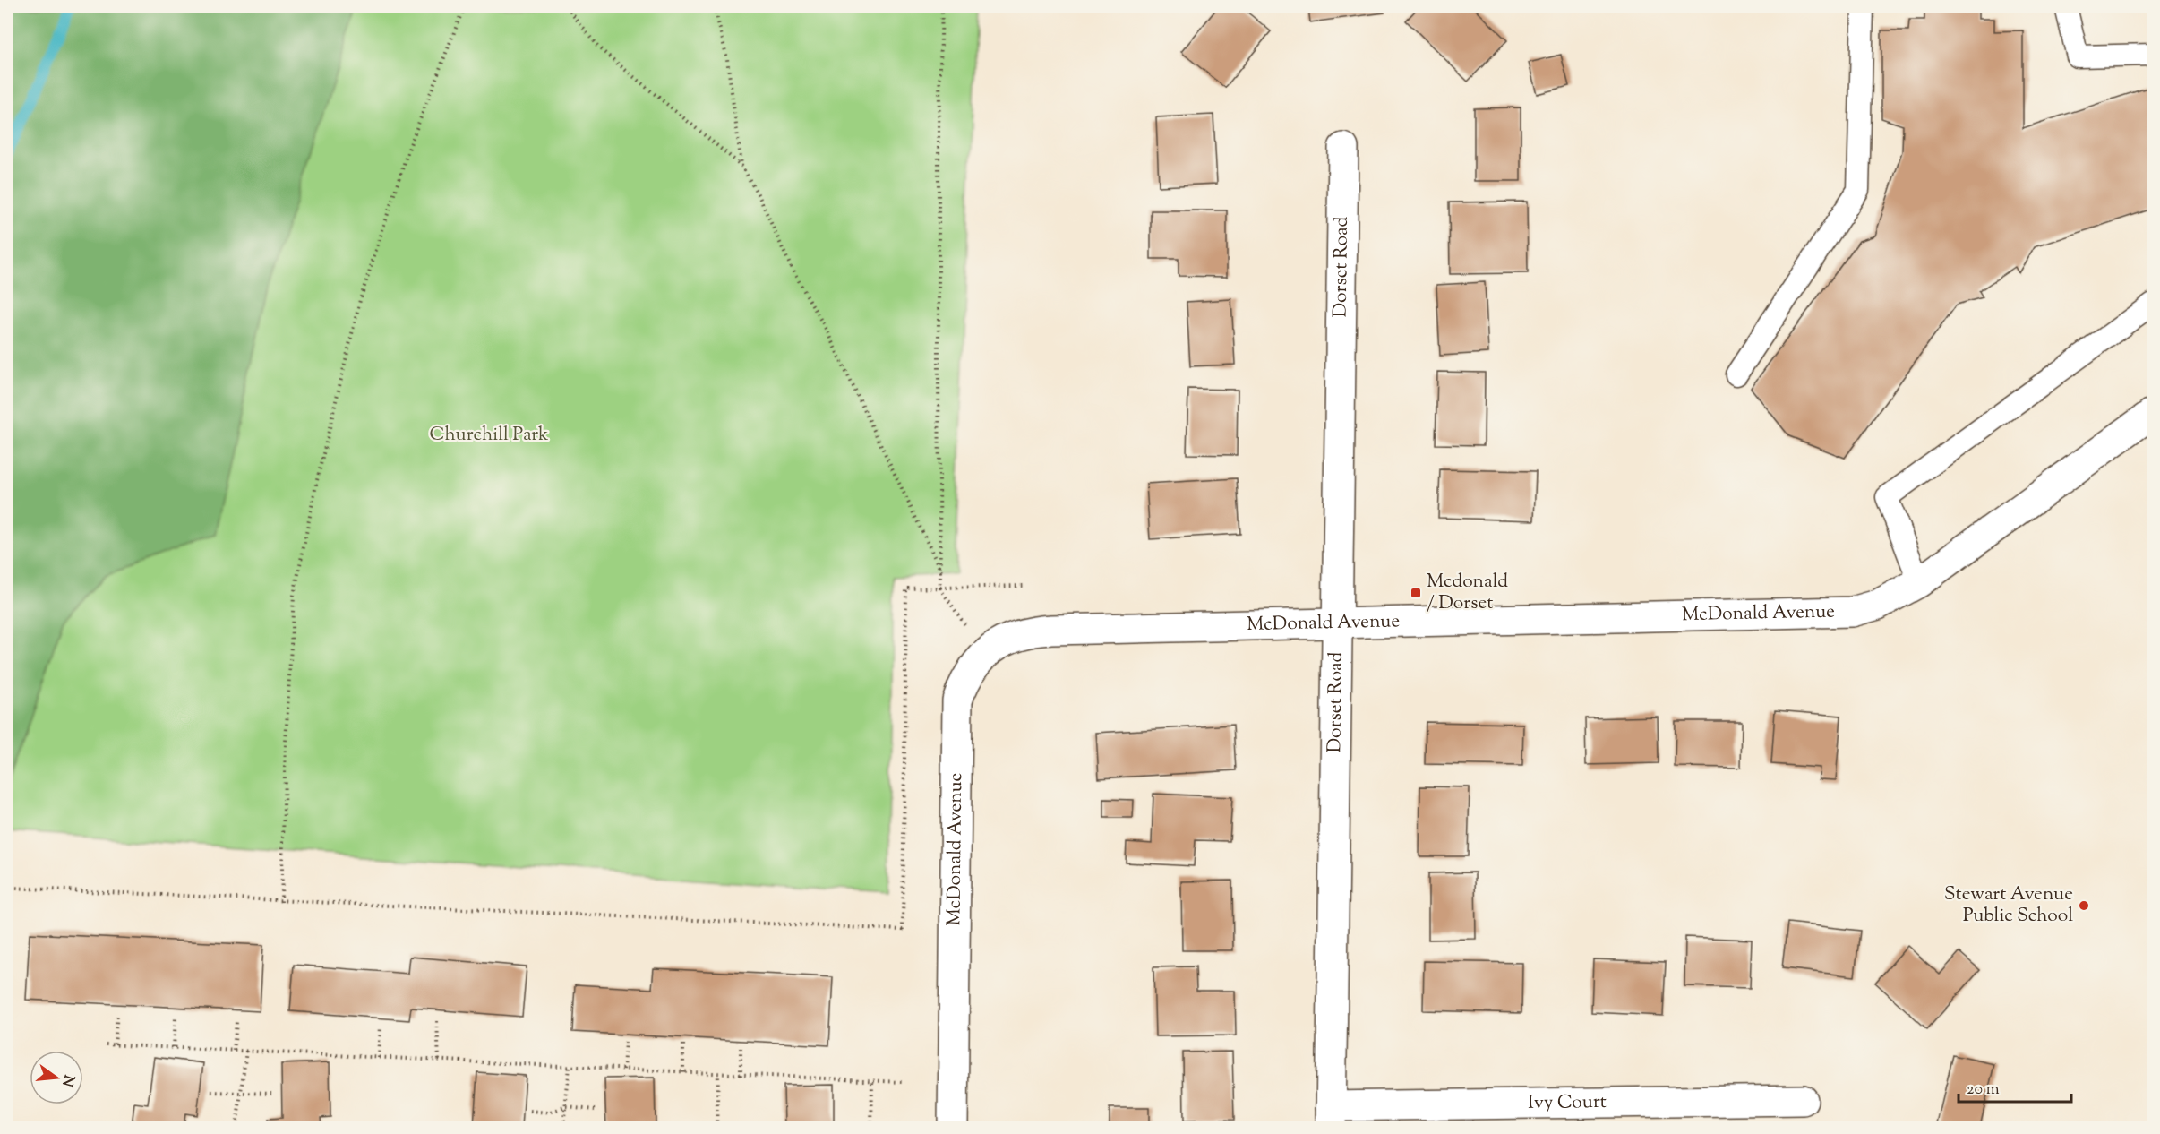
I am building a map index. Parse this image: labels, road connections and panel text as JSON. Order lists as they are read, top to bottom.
{
  "streets": {
    "street": ["Dorset Road", "McDonald Avenue", "Ivy Court"]
  },
  "crossings": [
    ["Dorset Road", "McDonald Avenue"],
    ["Dorset Road", "Ivy Court"]
  ],
  "parks": ["Churchill Park"],
  "places": {
    "transit": ["Mcdonald / Dorset"],
    "other": ["Stewart Avenue Public School"]
  },
  "scale_bar": "20 m",
  "north": "right"
}
